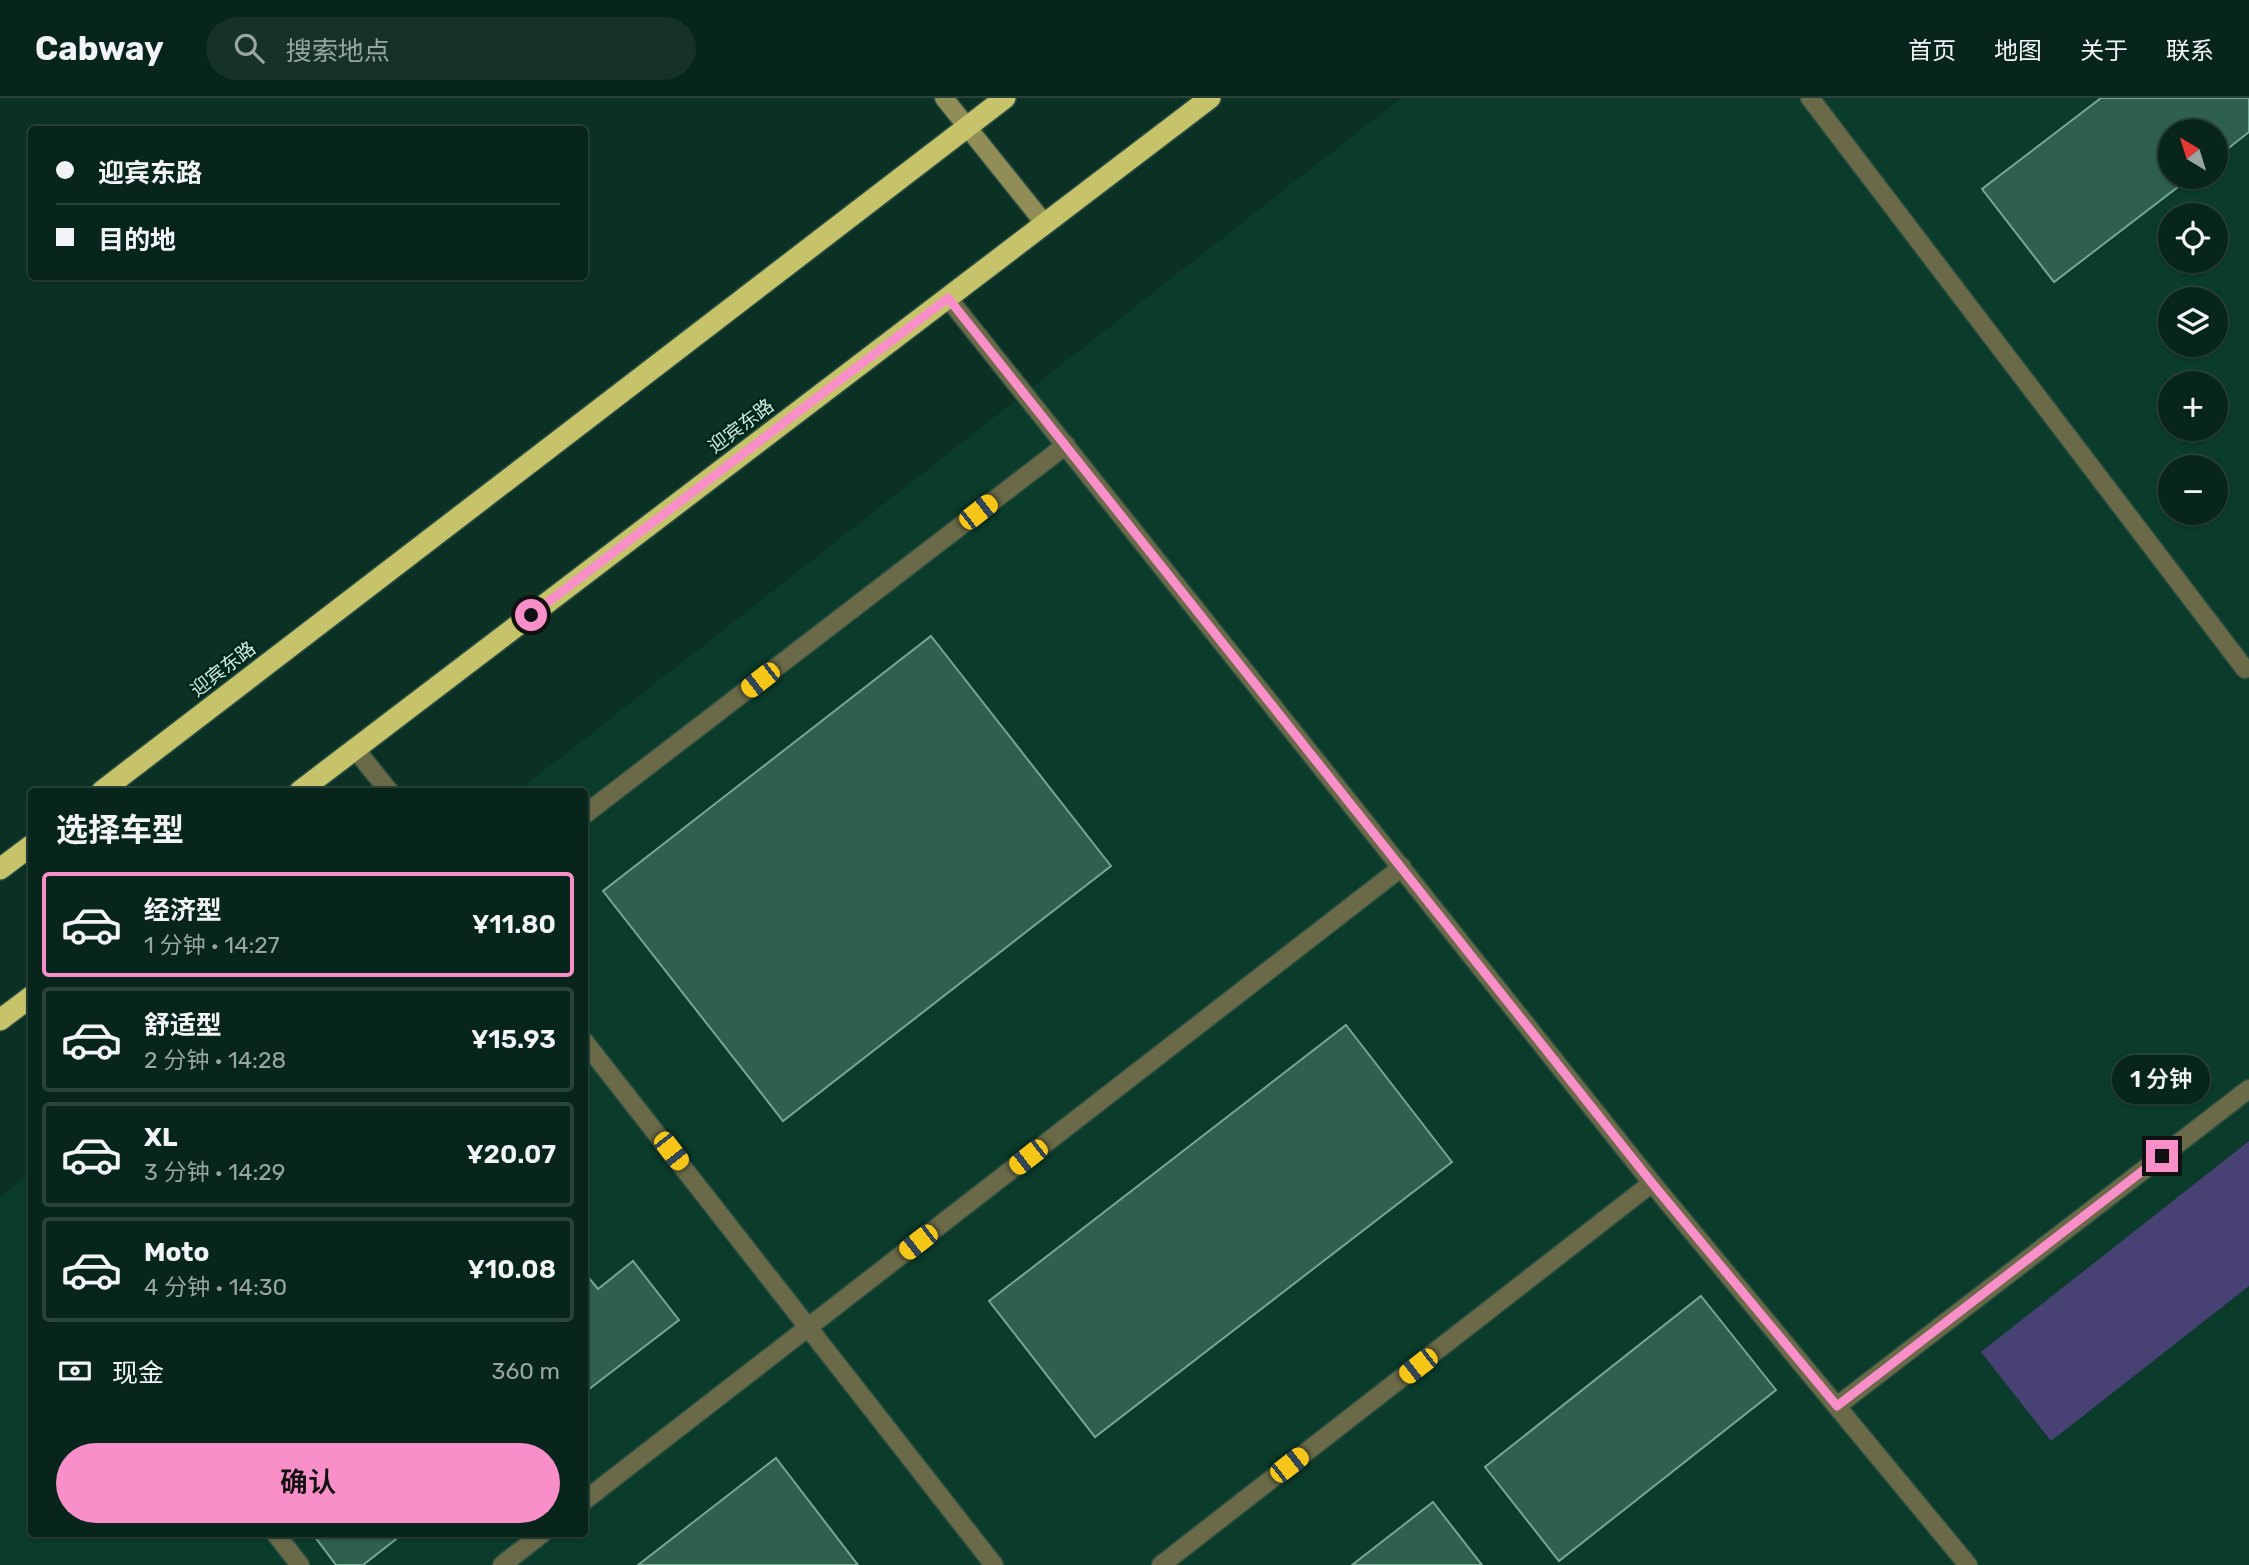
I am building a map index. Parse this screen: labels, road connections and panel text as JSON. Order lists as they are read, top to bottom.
{
  "streets": {
    "highway": ["迎宾东路"]
  },
  "north": "top left",
  "page": {
    "header": "Cabway",
    "search": "搜索地点",
    "nav": [
      "首页",
      "地图",
      "关于",
      "联系"
    ],
    "map_buttons": ["+", "−"],
    "banner": ["迎宾东路", "目的地"],
    "heading": "选择车型",
    "list": [
      {
        "name": "经济型",
        "note": "1 分钟 · 14:27",
        "value": "¥11.80"
      },
      {
        "name": "舒适型",
        "note": "2 分钟 · 14:28",
        "value": "¥15.93"
      },
      {
        "name": "XL",
        "note": "3 分钟 · 14:29",
        "value": "¥20.07"
      },
      {
        "name": "Moto",
        "note": "4 分钟 · 14:30",
        "value": "¥10.08"
      }
    ],
    "bubble": "1 分钟",
    "pay": ["现金", "360 m"],
    "buttons": "确认"
  }
}
